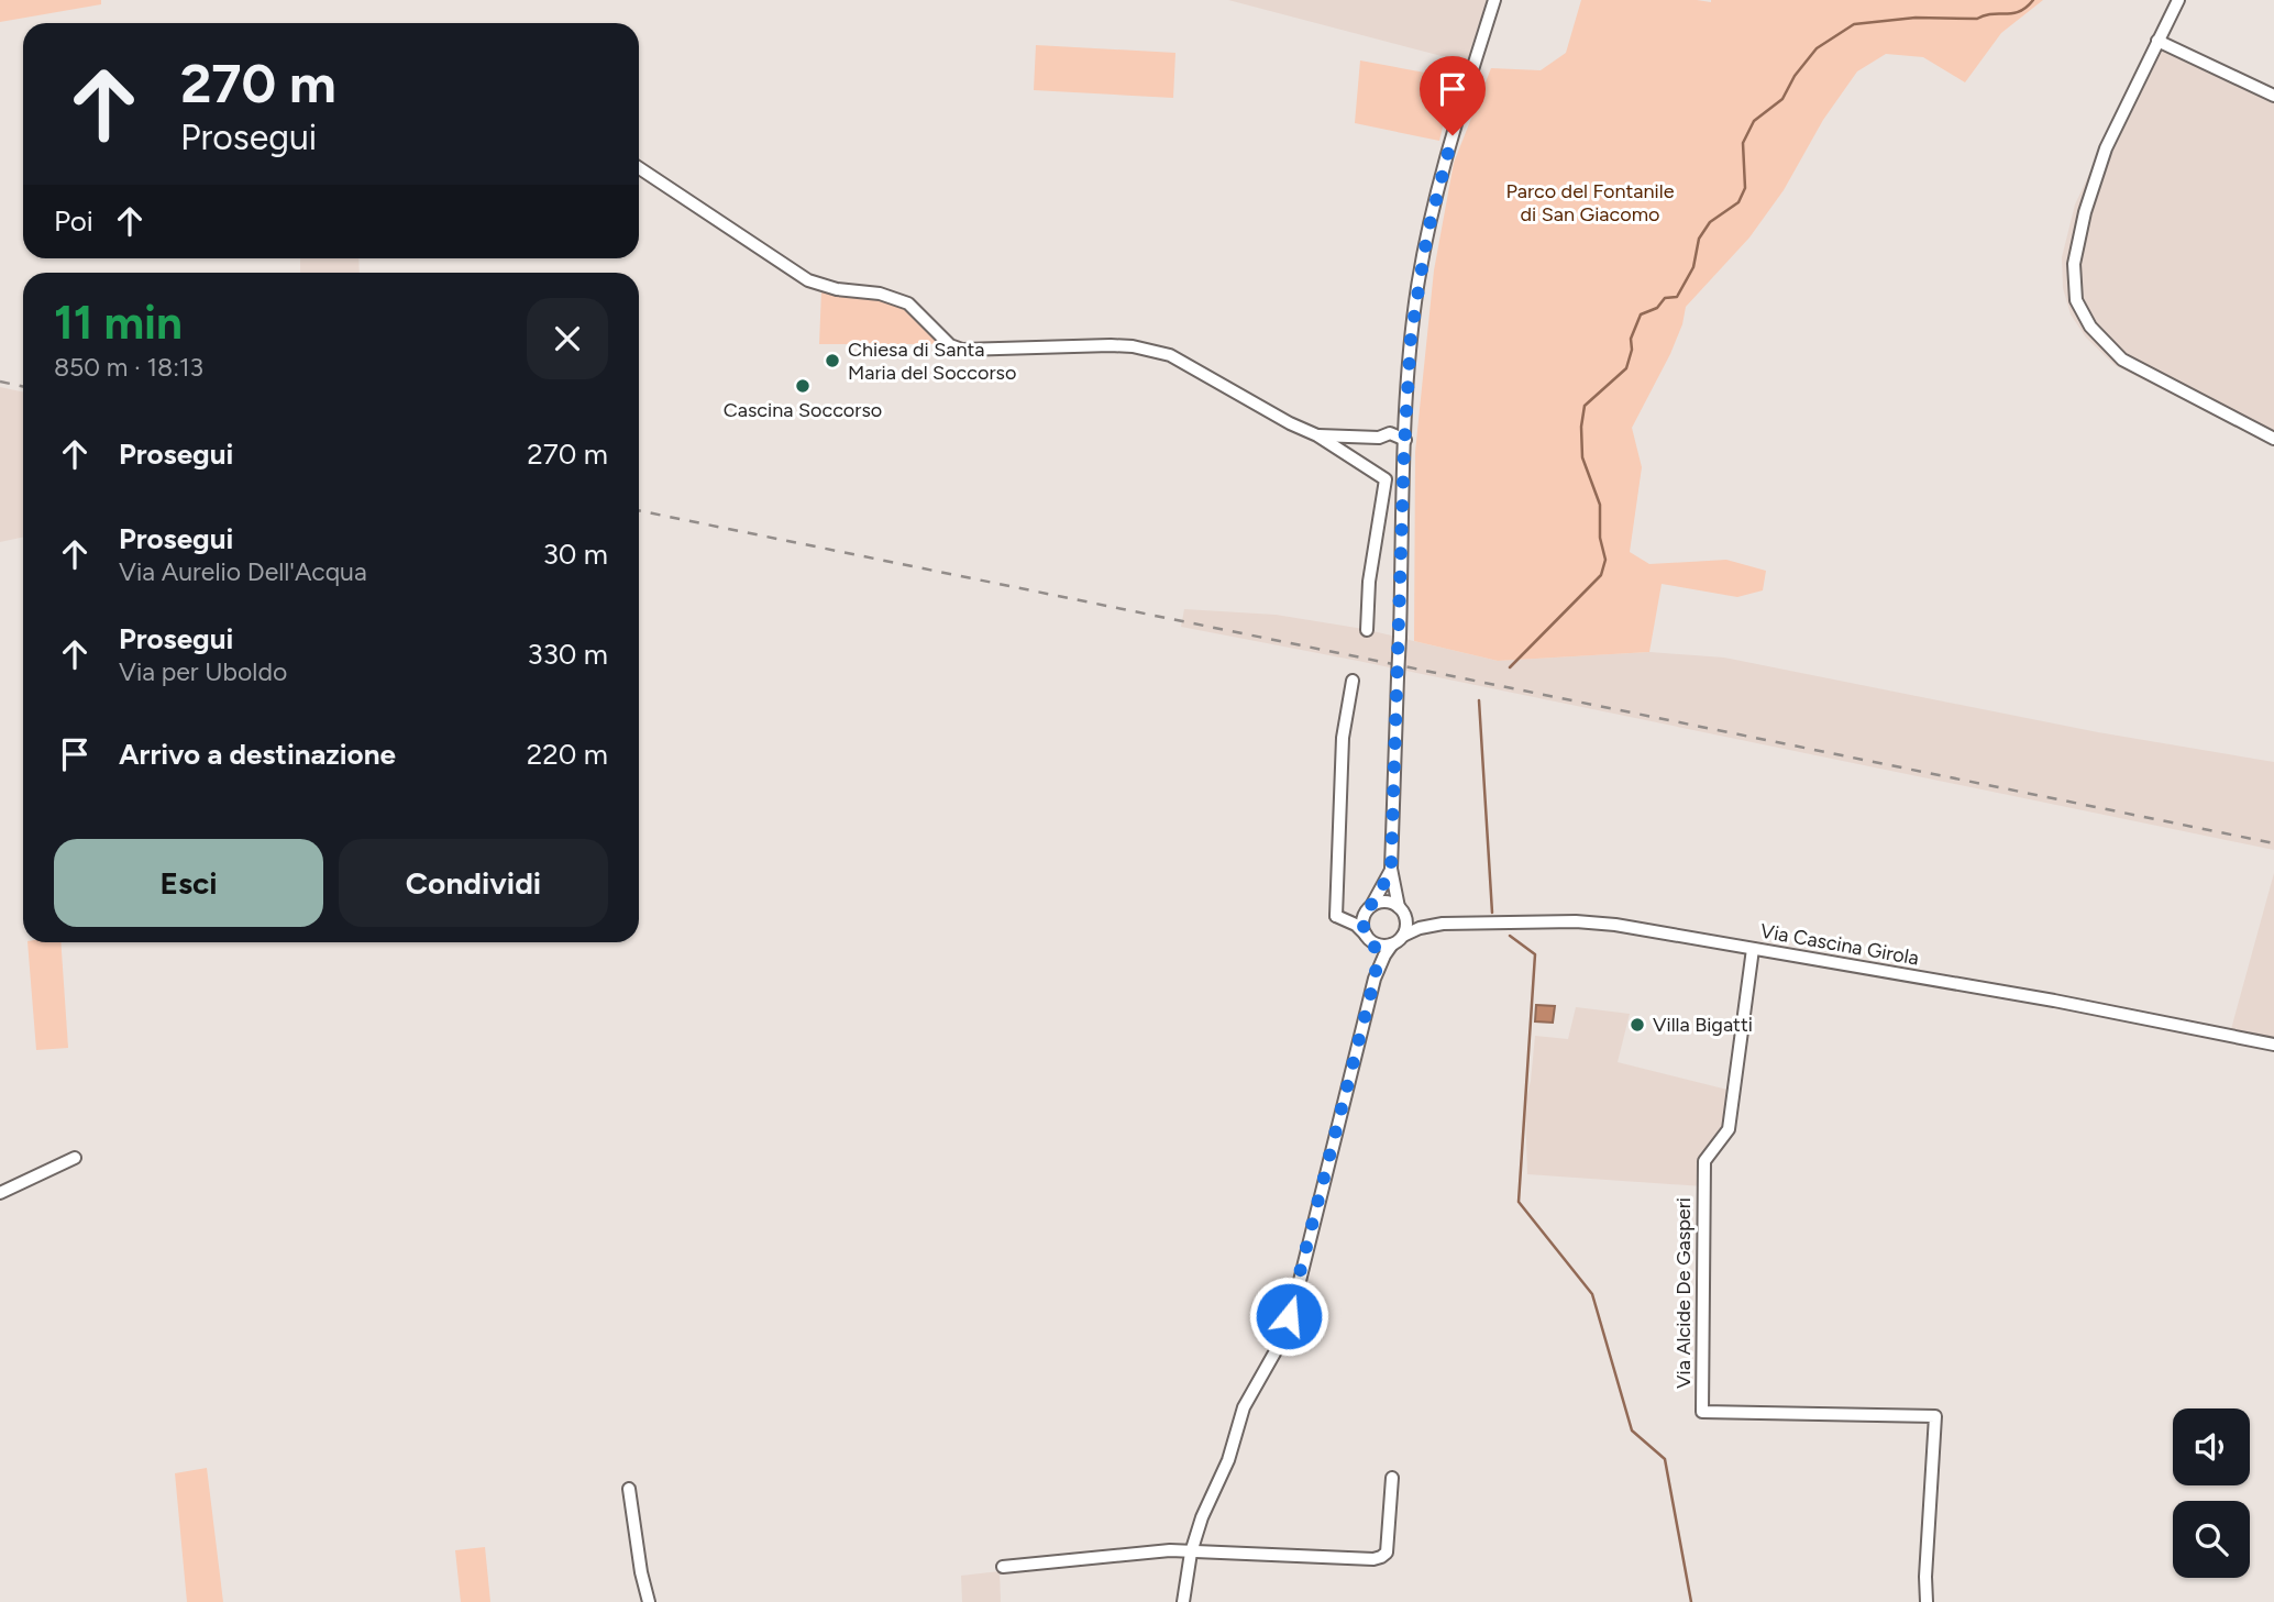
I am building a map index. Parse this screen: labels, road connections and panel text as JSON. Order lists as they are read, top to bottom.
{
  "streets": {
    "street": ["Via Cascina Girola", "Via Alcide De Gasperi"]
  },
  "crossings": [
    ["Via Cascina Girola", "Via Alcide De Gasperi"]
  ],
  "parks": ["Parco del Fontanile di San Giacomo"],
  "places": ["Chiesa di Santa Maria del Soccorso", "Cascina Soccorso", "Villa Bigatti"],
  "page": {
    "turn": ["270 m", "Prosegui"],
    "then": "Poi",
    "heading": ["11 min", "850 m · 18:13"],
    "list": [
      {
        "name": "Prosegui",
        "value": "270 m"
      },
      {
        "name": "Prosegui",
        "note": "Via Aurelio Dell'Acqua",
        "value": "30 m"
      },
      {
        "name": "Prosegui",
        "note": "Via per Uboldo",
        "value": "330 m"
      },
      {
        "name": "Arrivo a destinazione",
        "value": "220 m"
      }
    ],
    "buttons": ["Esci", "Condividi"]
  }
}
